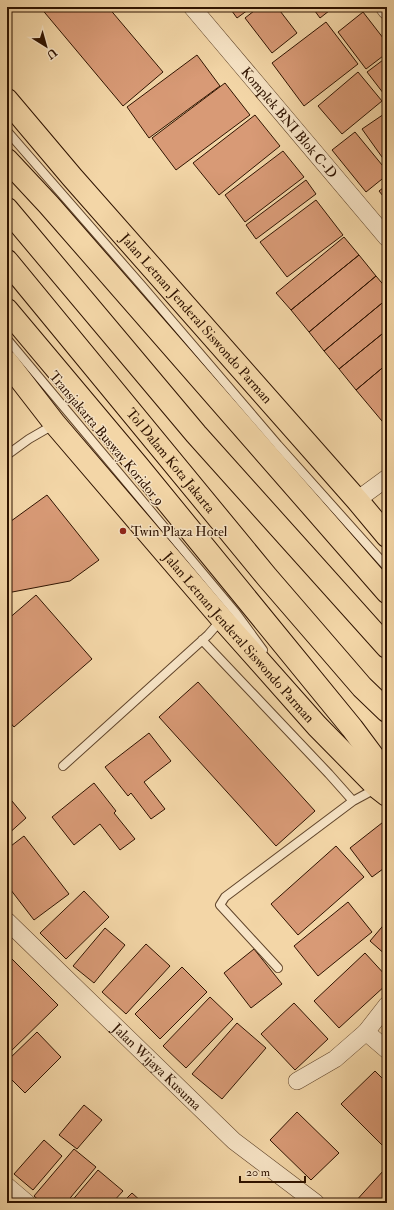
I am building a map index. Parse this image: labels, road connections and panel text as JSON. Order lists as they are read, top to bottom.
{
  "streets": {
    "highway": ["Jalan Letnan Jenderal Siswondo Parman", "Tol Dalam Kota Jakarta"],
    "street": ["Komplek BNI Blok C-D", "Jalan Wijaya Kusuma"],
    "lane": ["Transjakarta Busway Koridor 9"]
  },
  "crossings": [
    ["Jalan Letnan Jenderal Siswondo Parman", "Transjakarta Busway Koridor 9"]
  ],
  "places": ["Twin Plaza Hotel"],
  "scale_bar": "20 m",
  "north": "bottom right"
}
